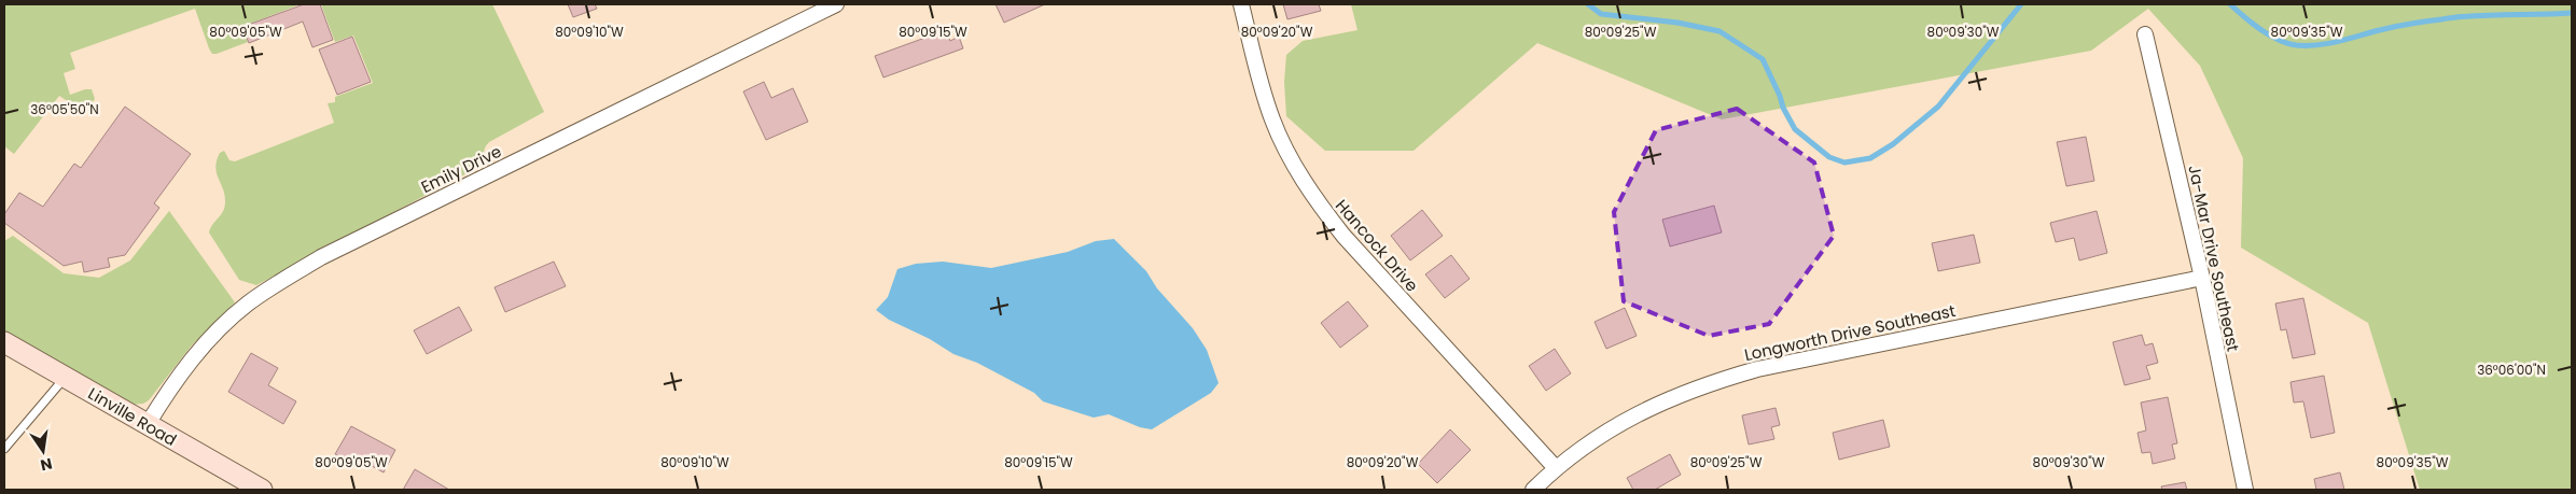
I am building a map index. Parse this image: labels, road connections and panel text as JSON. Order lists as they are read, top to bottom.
{
  "streets": {
    "main road": ["Linville Road"],
    "street": [
      "Emily Drive",
      "Hancock Drive",
      "Ja-Mar Drive Southeast",
      "Longworth Drive Southeast"
    ]
  },
  "crossings": [
    ["Emily Drive", "Linville Road"],
    ["Hancock Drive", "Longworth Drive Southeast"],
    ["Ja-Mar Drive Southeast", "Longworth Drive Southeast"]
  ],
  "north": "bottom",
  "coordinates": [
    "80°09'05\"W",
    "80°09'10\"W",
    "80°09'15\"W",
    "80°09'20\"W",
    "80°09'25\"W",
    "80°09'30\"W",
    "80°09'35\"W",
    "36°05'50\"N",
    "36°06'00\"N"
  ]
}
